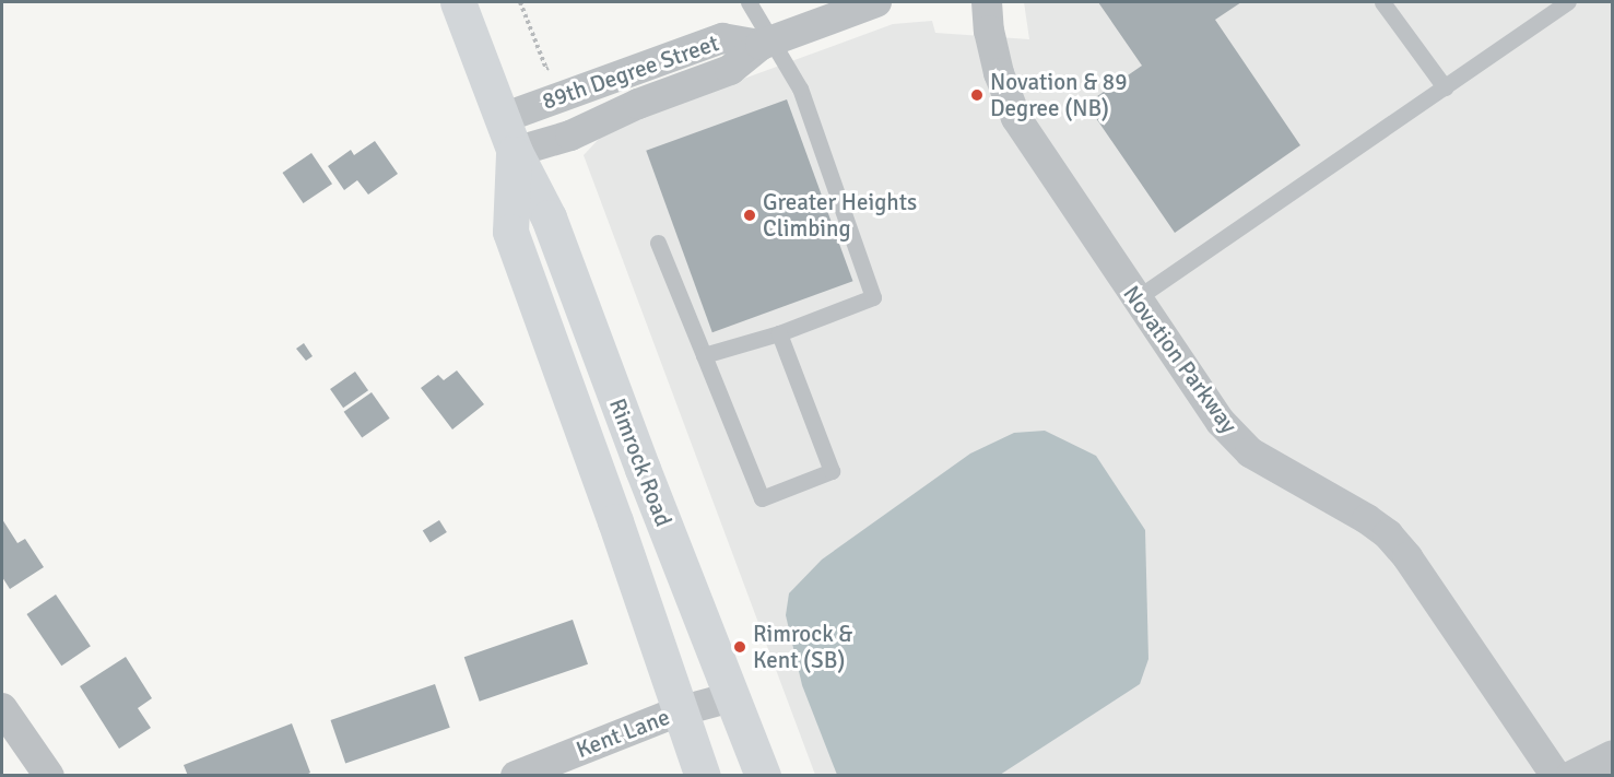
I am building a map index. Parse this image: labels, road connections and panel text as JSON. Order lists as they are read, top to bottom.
{
  "streets": {
    "main road": ["Rimrock Road"],
    "street": ["89th Degree Street", "Novation Parkway", "Kent Lane"]
  },
  "crossings": [
    ["89th Degree Street", "Rimrock Road"],
    ["Rimrock Road", "Kent Lane"]
  ],
  "places": ["Novation & 89 Degree (NB)", "Greater Heights Climbing", "Rimrock & Kent (SB)"]
}
